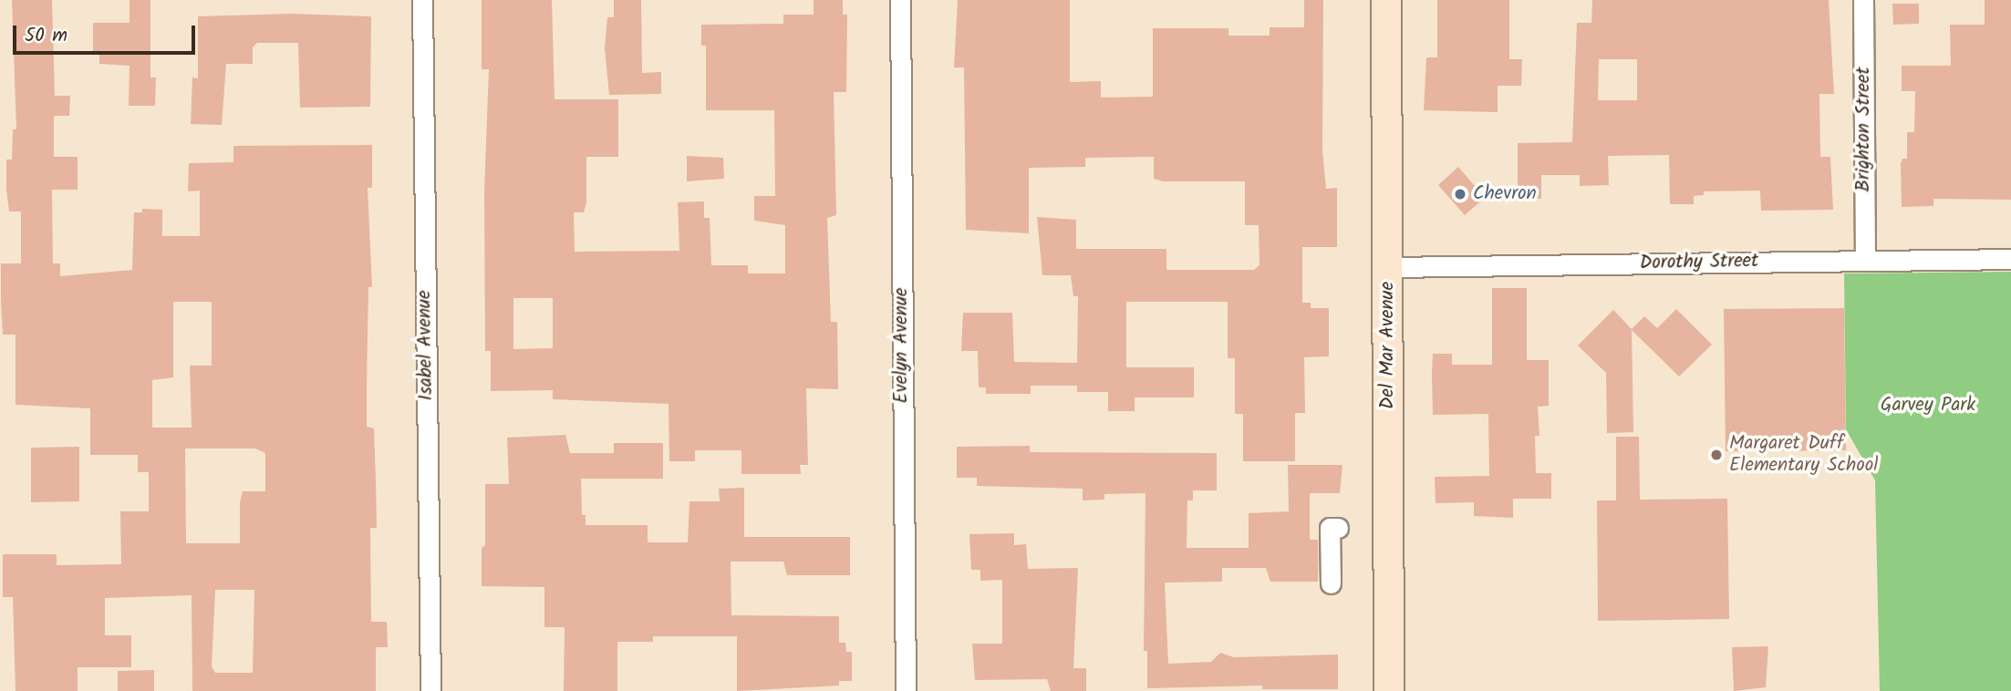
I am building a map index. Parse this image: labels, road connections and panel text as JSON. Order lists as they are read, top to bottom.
{
  "streets": {
    "main road": ["Del Mar Avenue"],
    "street": [
      "Brighton Street",
      "Dorothy Street",
      "Isabel Avenue",
      "Evelyn Avenue"
    ]
  },
  "crossings": [
    ["Brighton Street", "Dorothy Street"],
    ["Dorothy Street", "Del Mar Avenue"]
  ],
  "parks": ["Garvey Park"],
  "places": ["Chevron", "Margaret Duff Elementary School"],
  "scale_bar": "50 m"
}
